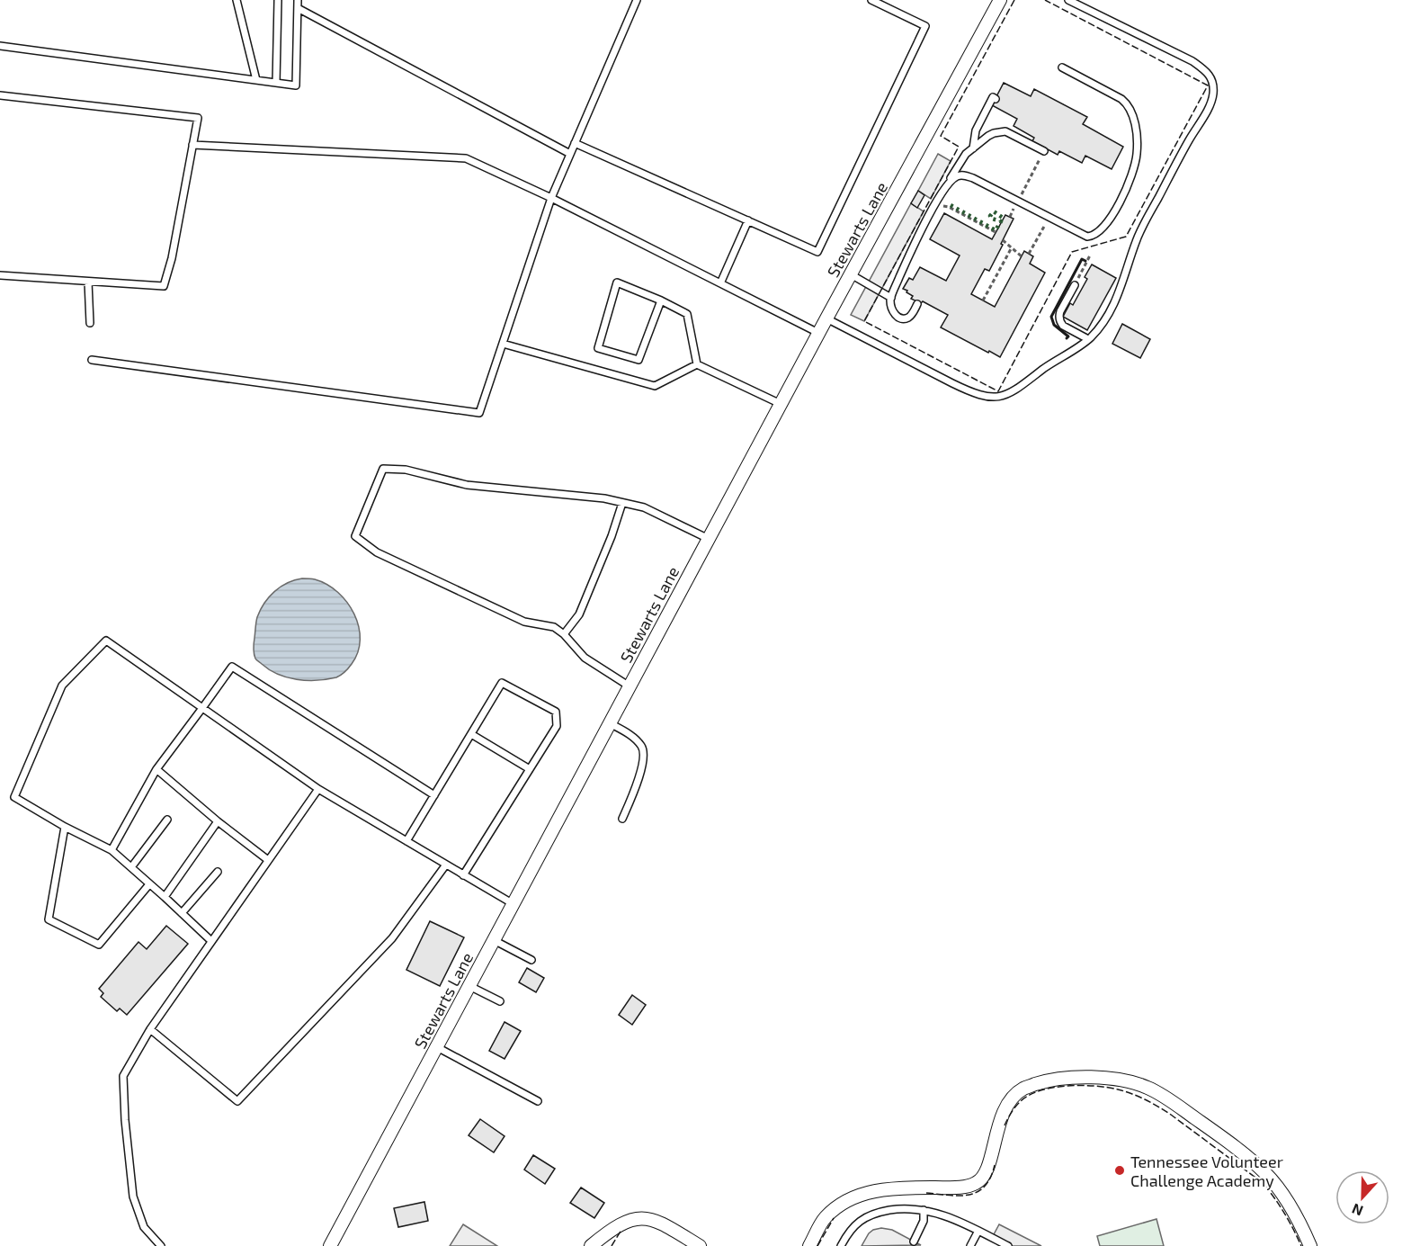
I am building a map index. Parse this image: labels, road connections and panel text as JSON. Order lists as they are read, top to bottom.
{
  "streets": {
    "street": ["Stewarts Lane"]
  },
  "places": ["Tennessee Volunteer Challenge Academy"],
  "north": "bottom"
}
